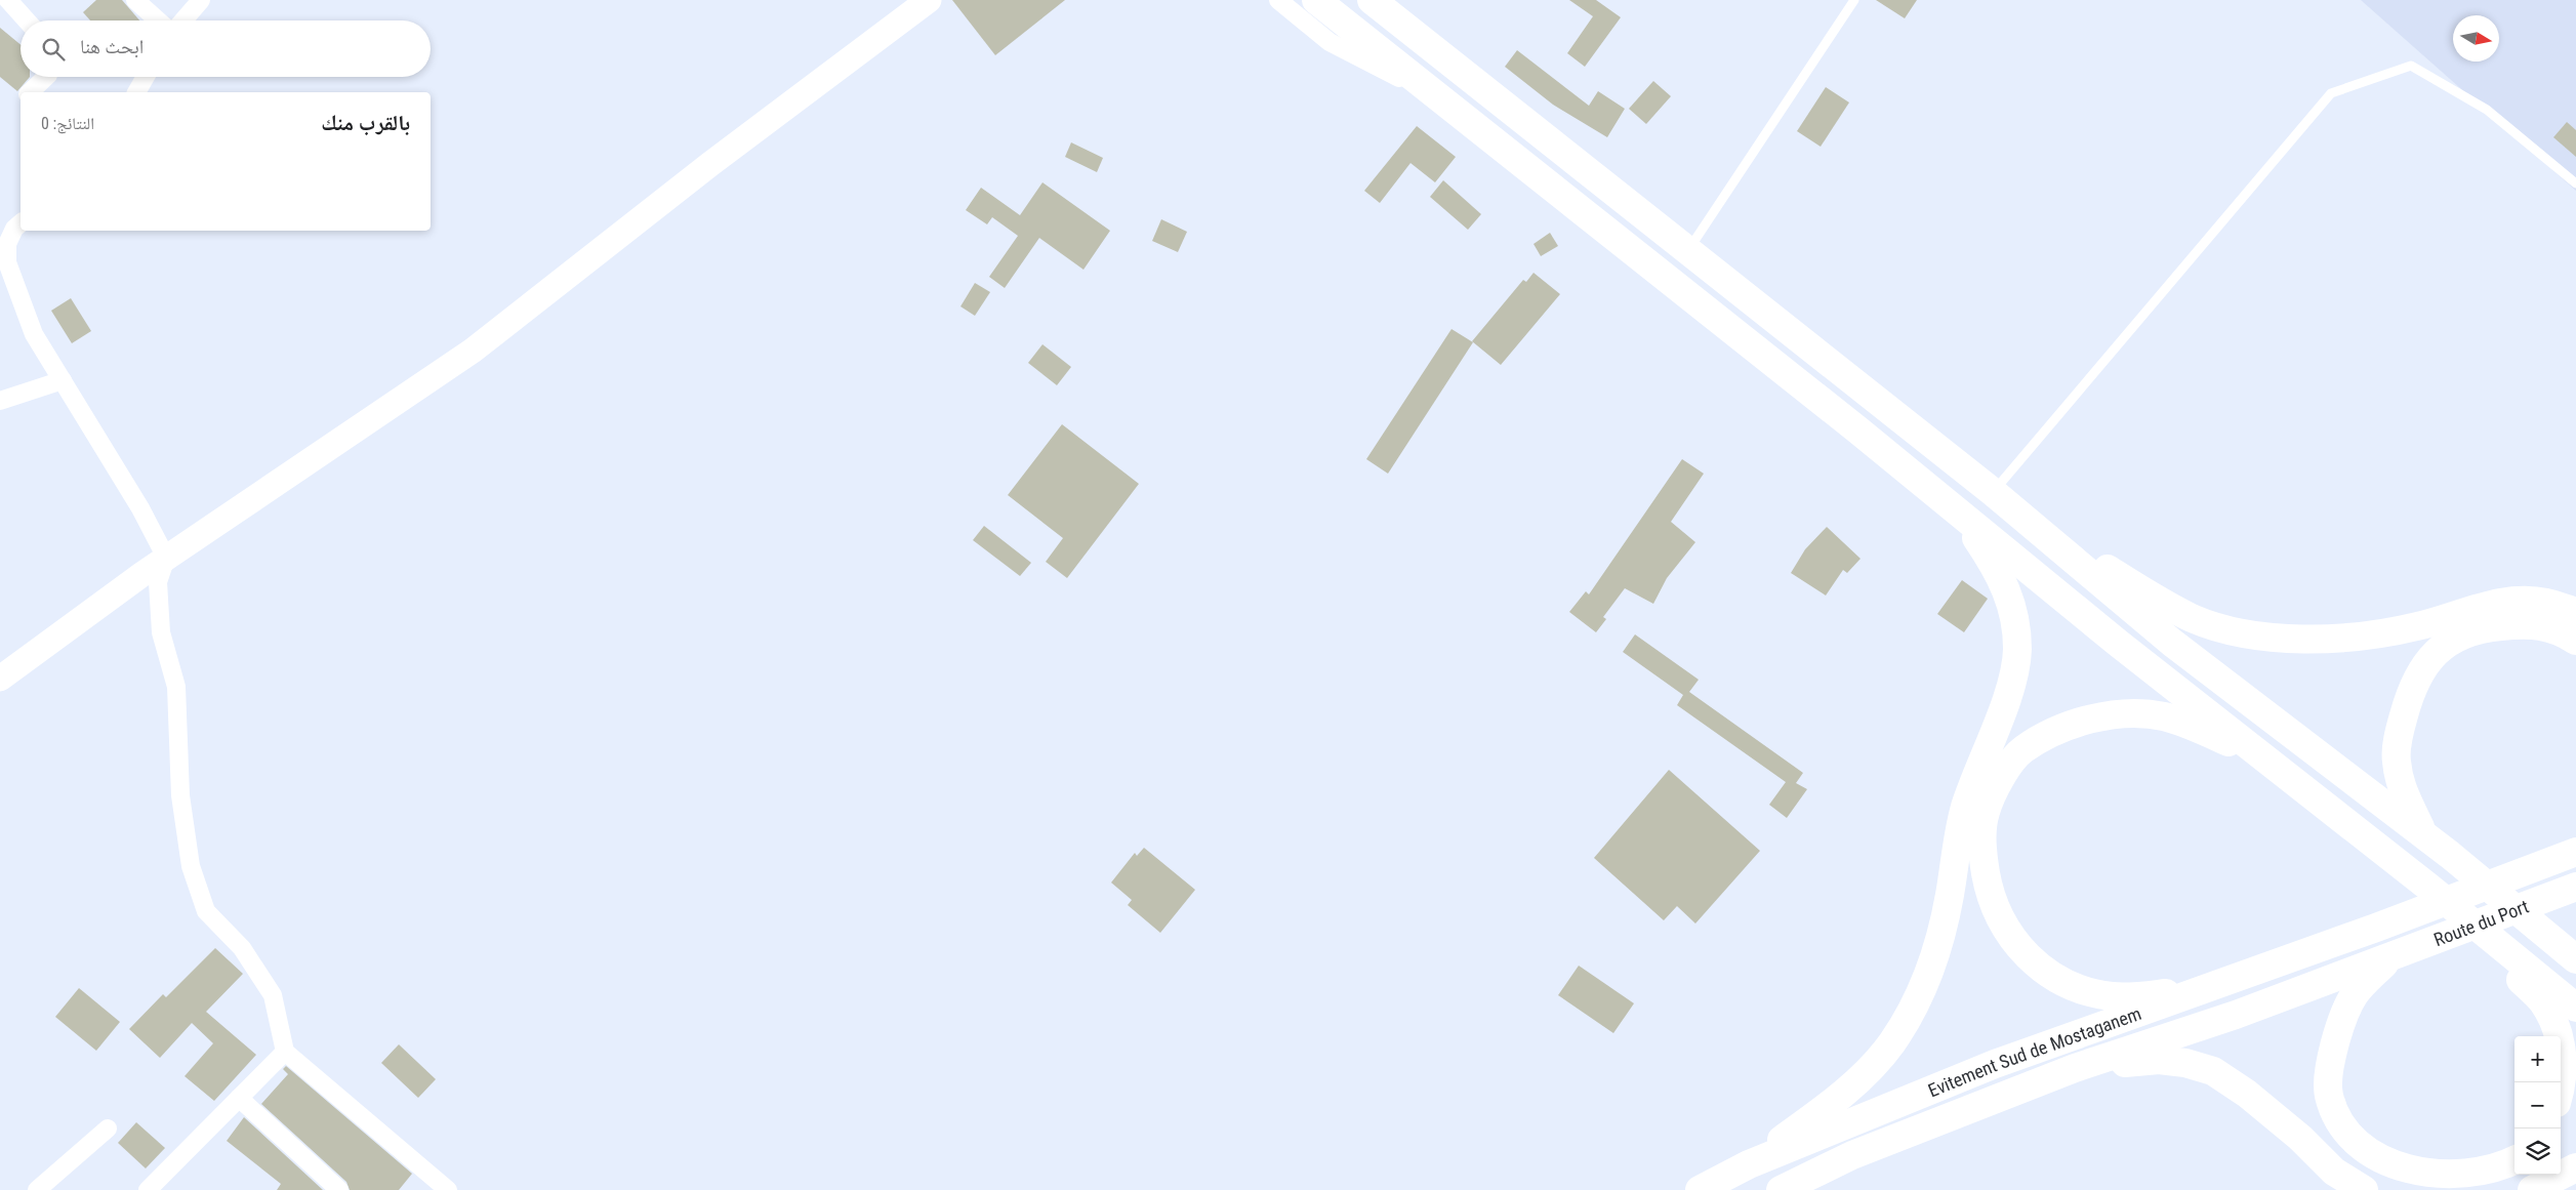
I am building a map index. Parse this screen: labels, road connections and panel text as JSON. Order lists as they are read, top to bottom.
{
  "streets": {
    "highway": ["Route du Port", "Evitement Sud de Mostaganem"]
  },
  "crossings": [
    ["Route du Port", "Evitement Sud de Mostaganem"]
  ],
  "north": "right",
  "page": {
    "search": "ابحث هنا",
    "heading": ["بالقرب منك", "النتائج: 0"],
    "map_buttons": ["+", "−"]
  }
}
